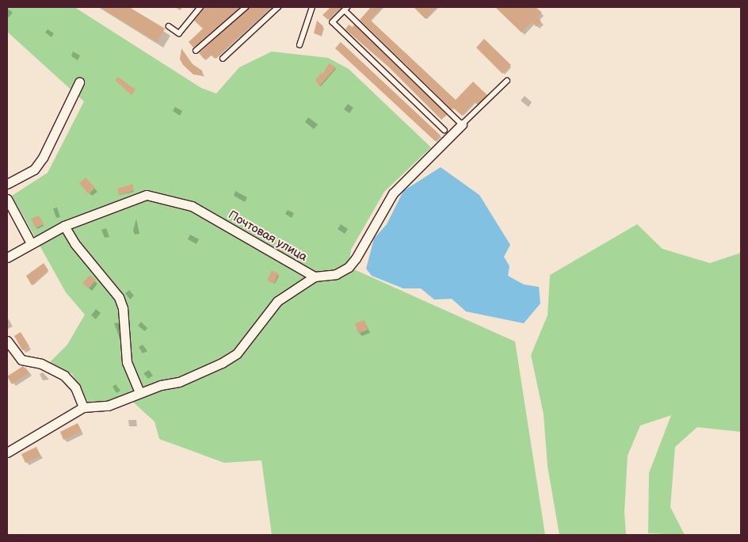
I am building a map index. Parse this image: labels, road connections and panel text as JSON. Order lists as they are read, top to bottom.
{
  "streets": {
    "street": ["Почтовая улица"]
  }
}
